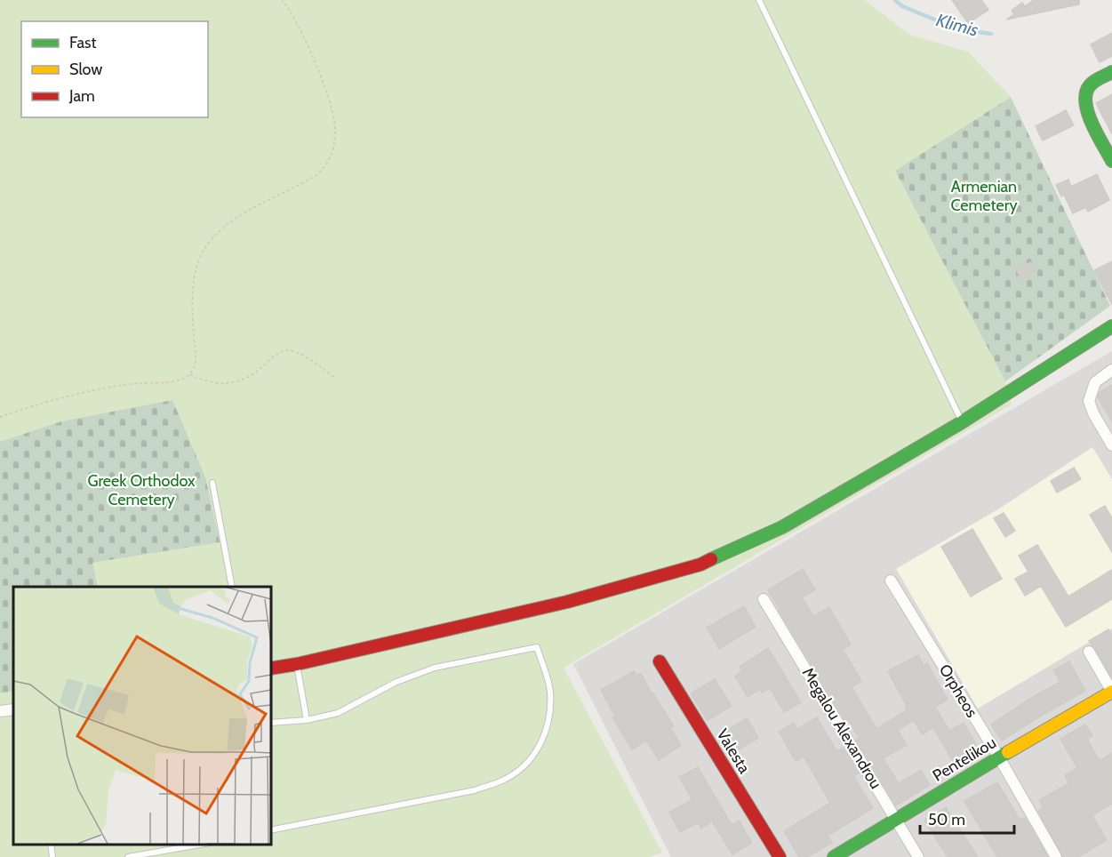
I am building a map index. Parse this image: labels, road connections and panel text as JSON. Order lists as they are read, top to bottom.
{
  "streets": {
    "street": [
      "Orpheos",
      "Megalou Alexandrou",
      "Valesta",
      "Pentelikou"
    ]
  },
  "crossings": [
    ["Orpheos", "Pentelikou"],
    ["Megalou Alexandrou", "Pentelikou"]
  ],
  "water": ["Klimis"],
  "parks": ["Armenian Cemetery", "Greek Orthodox Cemetery"],
  "legend": ["Fast", "Slow", "Jam"],
  "scale_bar": "50 m"
}
